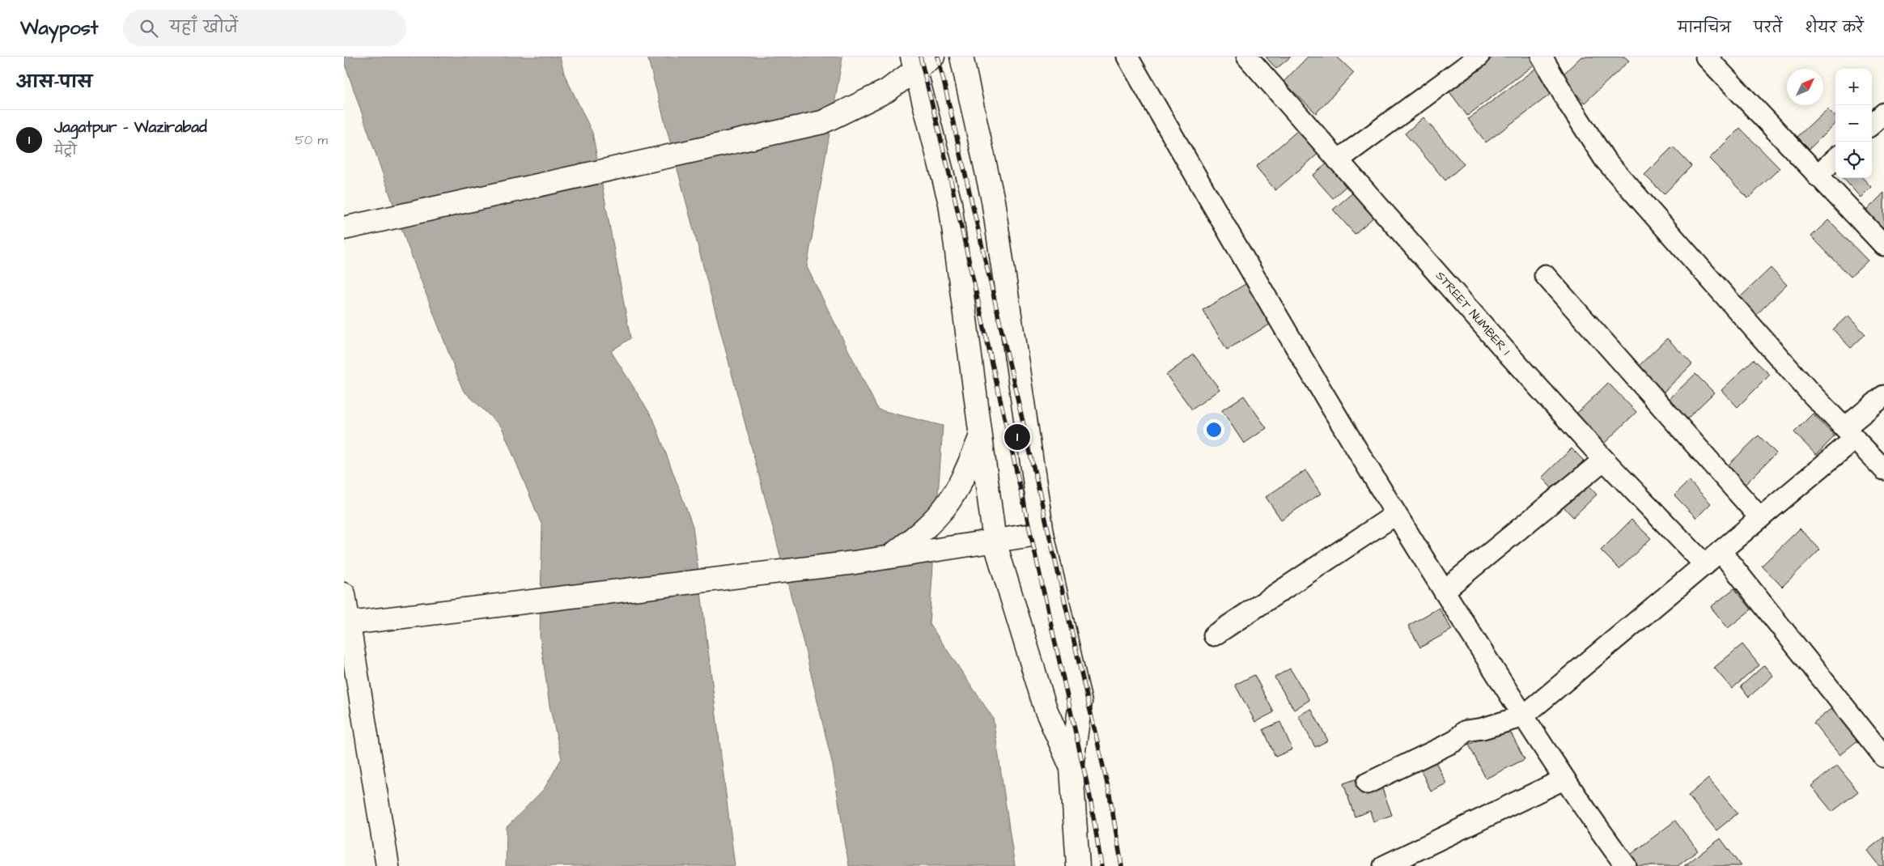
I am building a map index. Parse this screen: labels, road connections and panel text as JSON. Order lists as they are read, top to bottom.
{
  "streets": {
    "street": ["STREET NUMBER 1"]
  },
  "north": "top right",
  "page": {
    "header": "Waypost",
    "search": "यहाँ खोजें",
    "nav": ["मानचित्र", "परतें", "शेयर करें"],
    "heading": "आस-पास",
    "map_buttons": ["+", "−"],
    "list": [
      {
        "mark": "1",
        "name": "Jagatpur - Wazirabad",
        "note": "मेट्रो",
        "value": "50 m"
      }
    ],
    "pins": "1"
  }
}
